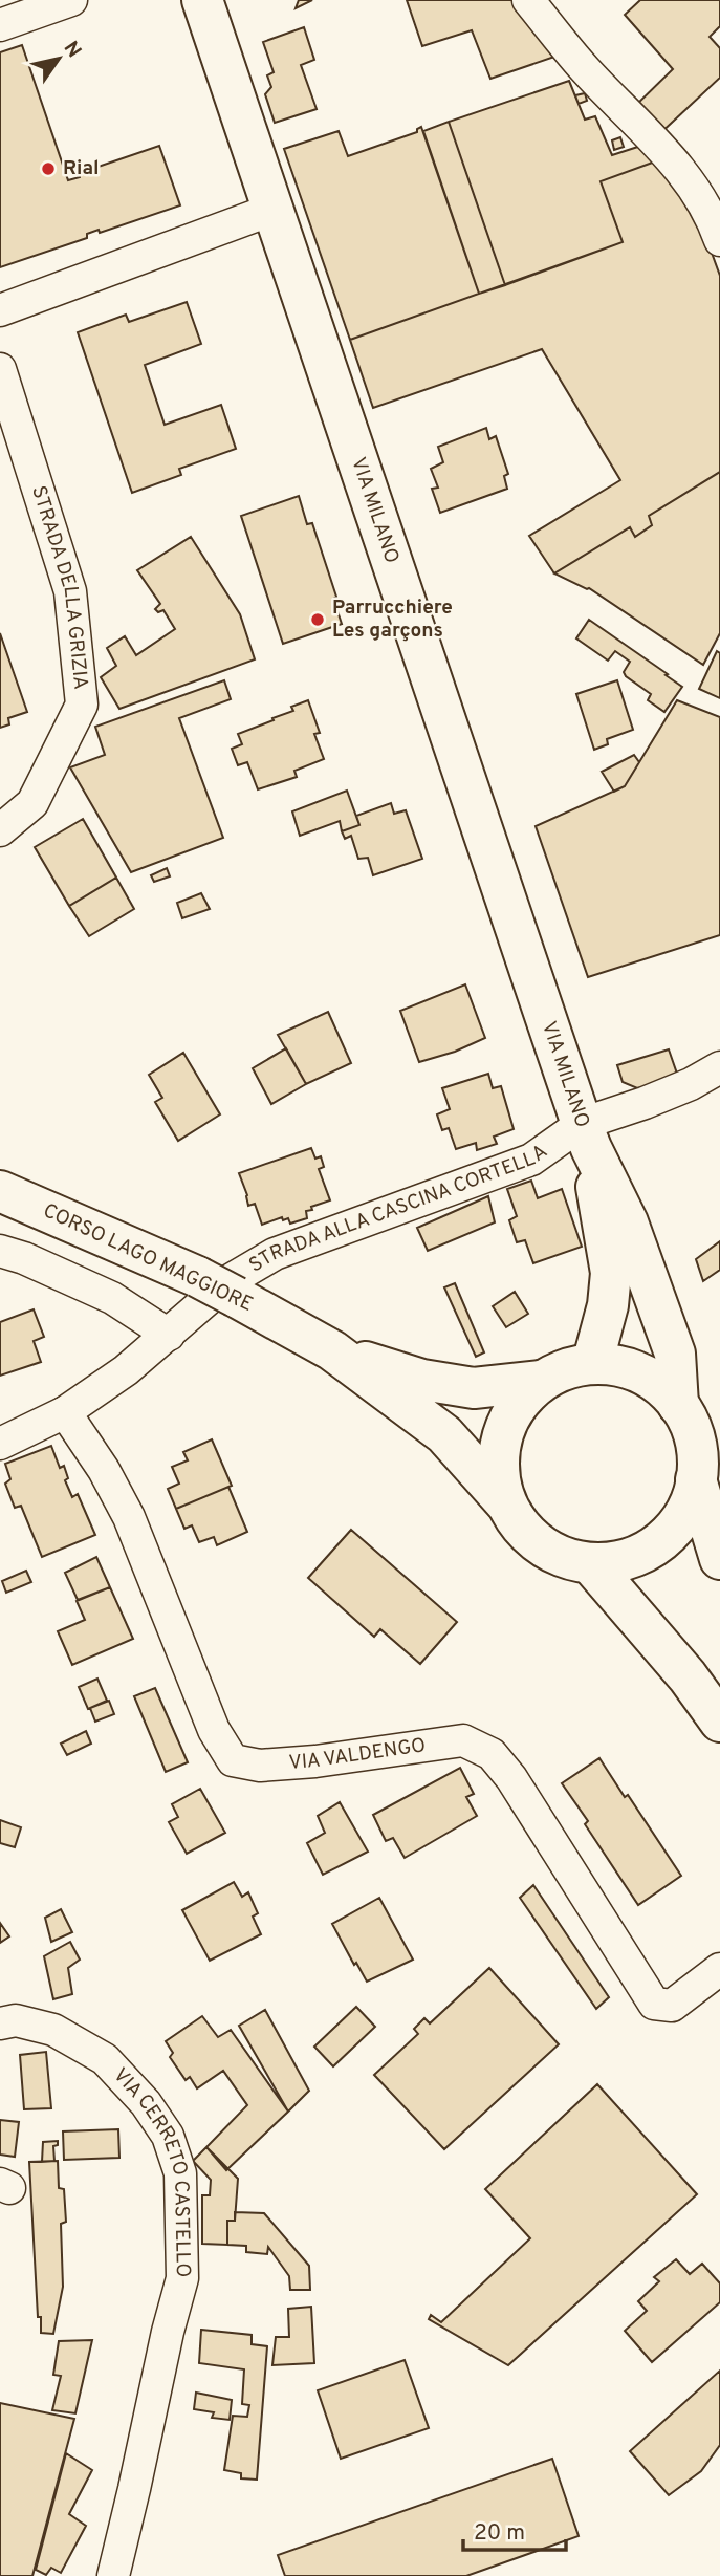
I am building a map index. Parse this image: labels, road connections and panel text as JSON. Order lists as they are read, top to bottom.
{
  "streets": {
    "main road": ["VIA MILANO", "CORSO LAGO MAGGIORE"],
    "street": [
      "STRADA DELLA GRIZIA",
      "STRADA ALLA CASCINA CORTELLA",
      "VIA VALDENGO",
      "VIA CERRETO CASTELLO"
    ]
  },
  "crossings": [
    ["VIA MILANO", "STRADA ALLA CASCINA CORTELLA"],
    ["VIA MILANO", "CORSO LAGO MAGGIORE"],
    ["STRADA ALLA CASCINA CORTELLA", "VIA VALDENGO"]
  ],
  "places": ["Rial", "Parrucchiere Les garçons"],
  "scale_bar": "20 m",
  "north": "top right"
}
